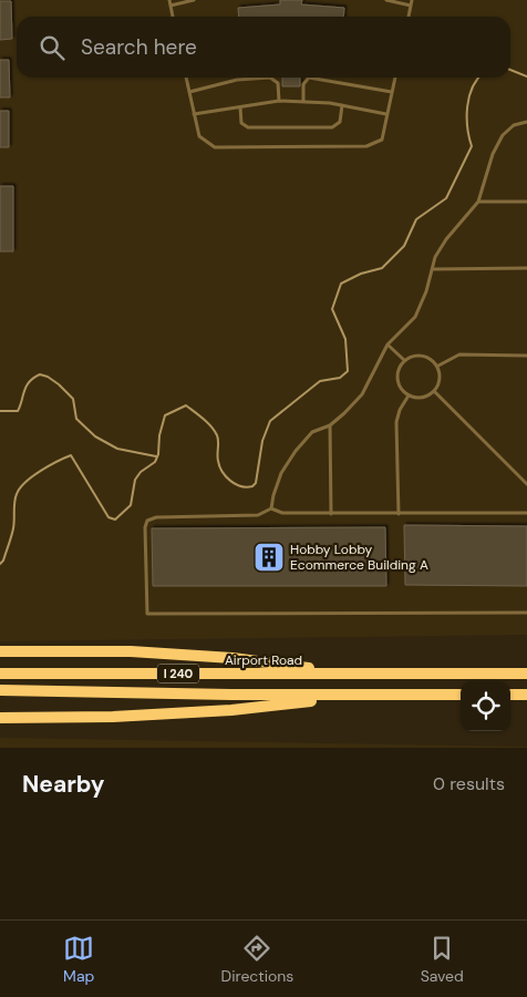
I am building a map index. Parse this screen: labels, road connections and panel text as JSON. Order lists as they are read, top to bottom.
{
  "streets": {
    "highway": ["Airport Road", "I 240"]
  },
  "places": {
    "building": ["Hobby Lobby Ecommerce Building A"]
  },
  "page": {
    "search": "Search here",
    "heading": ["Nearby", "0 results"],
    "nav": ["Map", "Directions", "Saved"]
  }
}
